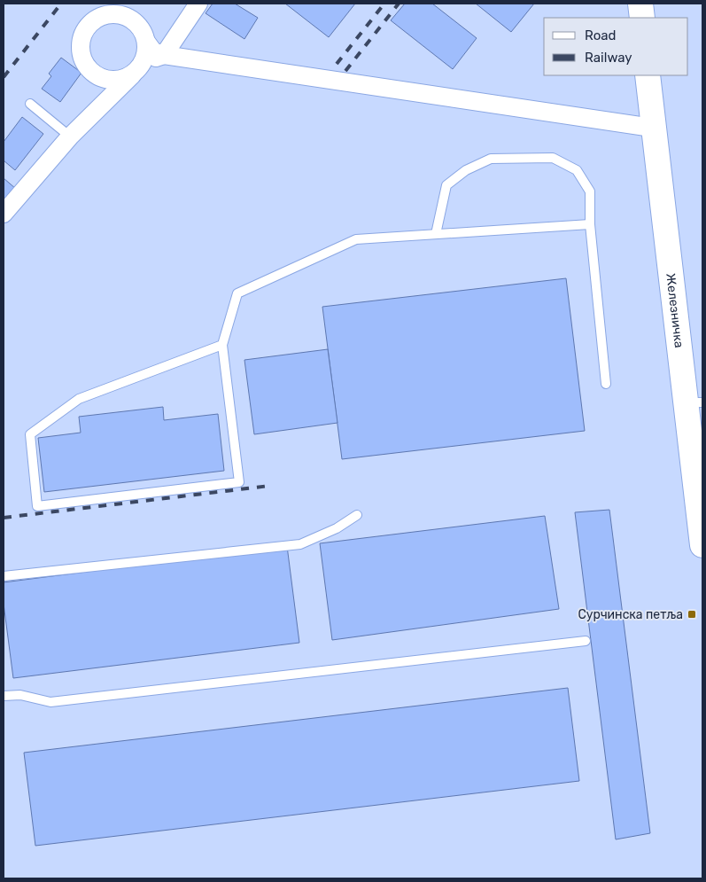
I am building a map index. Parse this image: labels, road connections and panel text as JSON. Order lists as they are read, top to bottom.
{
  "streets": {
    "main road": ["Железничка"]
  },
  "places": {
    "transit": ["Сурчинска петља"]
  },
  "legend": ["Road", "Railway"]
}
